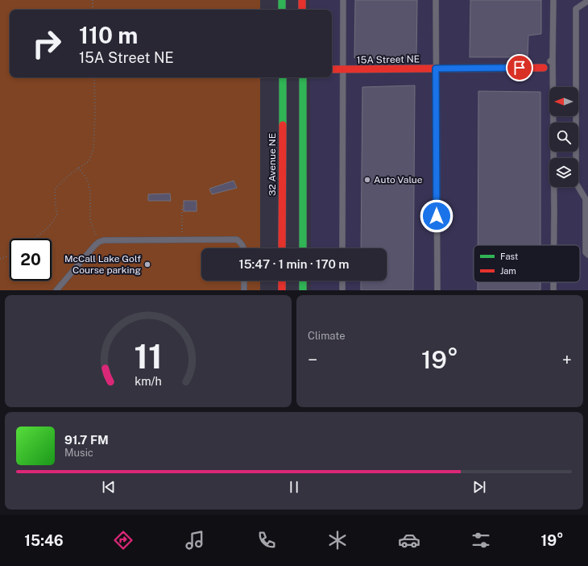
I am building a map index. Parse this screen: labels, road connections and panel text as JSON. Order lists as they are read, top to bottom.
{
  "streets": {
    "main road": ["15A Street NE", "32 Avenue NE"]
  },
  "places": ["Auto Value", "McCall Lake Golf Course parking"],
  "legend": ["Fast", "Jam"],
  "north": "left",
  "page": {
    "turn": ["110 m", "15A Street NE"],
    "limit": "20",
    "trip": "15:47 · 1 min · 170 m",
    "tile": "Climate",
    "heat": ["−", "19°", "+"],
    "song": ["91.7 FM", "Music"],
    "tabs": ["15:46", "19°"],
    "gauge": ["11", "km/h"]
  }
}
